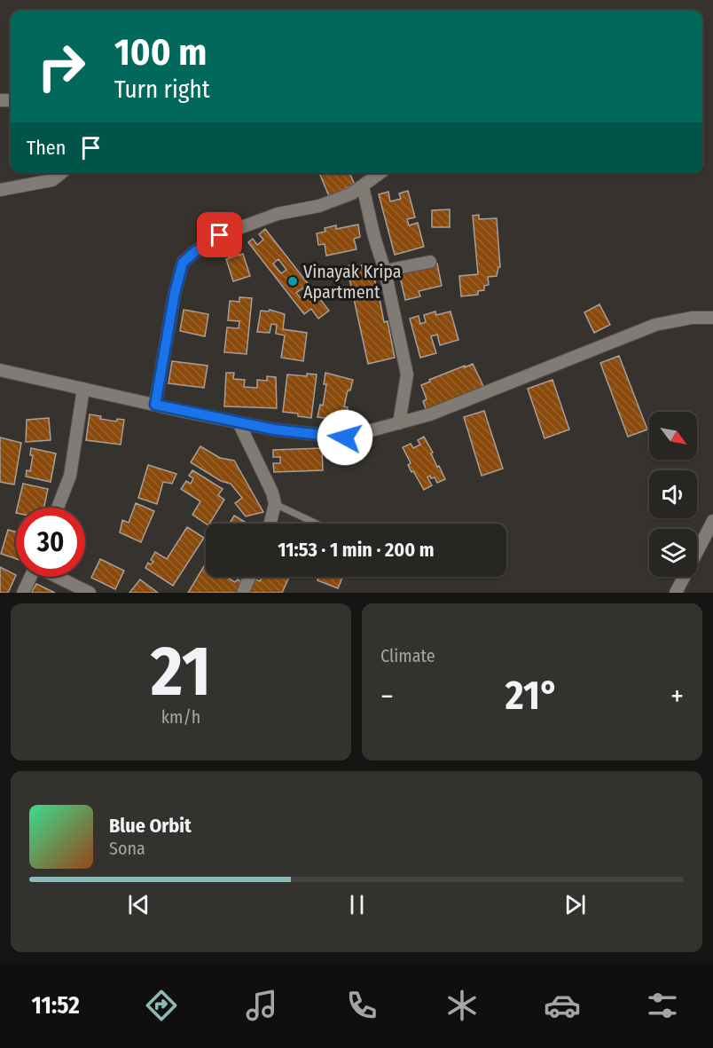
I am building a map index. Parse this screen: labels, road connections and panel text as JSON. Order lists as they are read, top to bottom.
{
  "places": ["Vinayak Kripa Apartment"],
  "north": "bottom right",
  "page": {
    "turn": ["100 m", "Turn right"],
    "then": "Then",
    "limit": "30",
    "trip": "11:53 · 1 min · 200 m",
    "tile": [
      ["21", "km/h"],
      "Climate"
    ],
    "heat": ["−", "21°", "+"],
    "song": ["Blue Orbit", "Sona"],
    "tabs": "11:52"
  }
}
